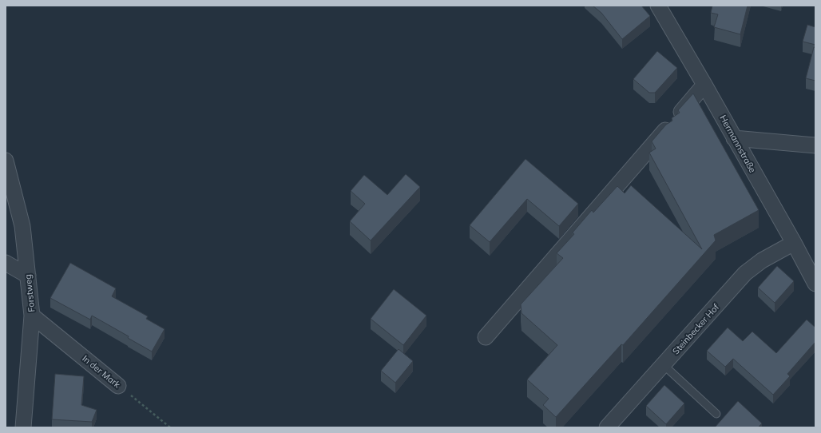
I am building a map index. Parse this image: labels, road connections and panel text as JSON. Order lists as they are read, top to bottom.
{
  "streets": {
    "street": [
      "Hermannstraße",
      "Forstweg",
      "Steinbecker Hof",
      "In der Mark"
    ]
  },
  "crossings": [
    ["Hermannstraße", "Steinbecker Hof"],
    ["Forstweg", "In der Mark"]
  ]
}
